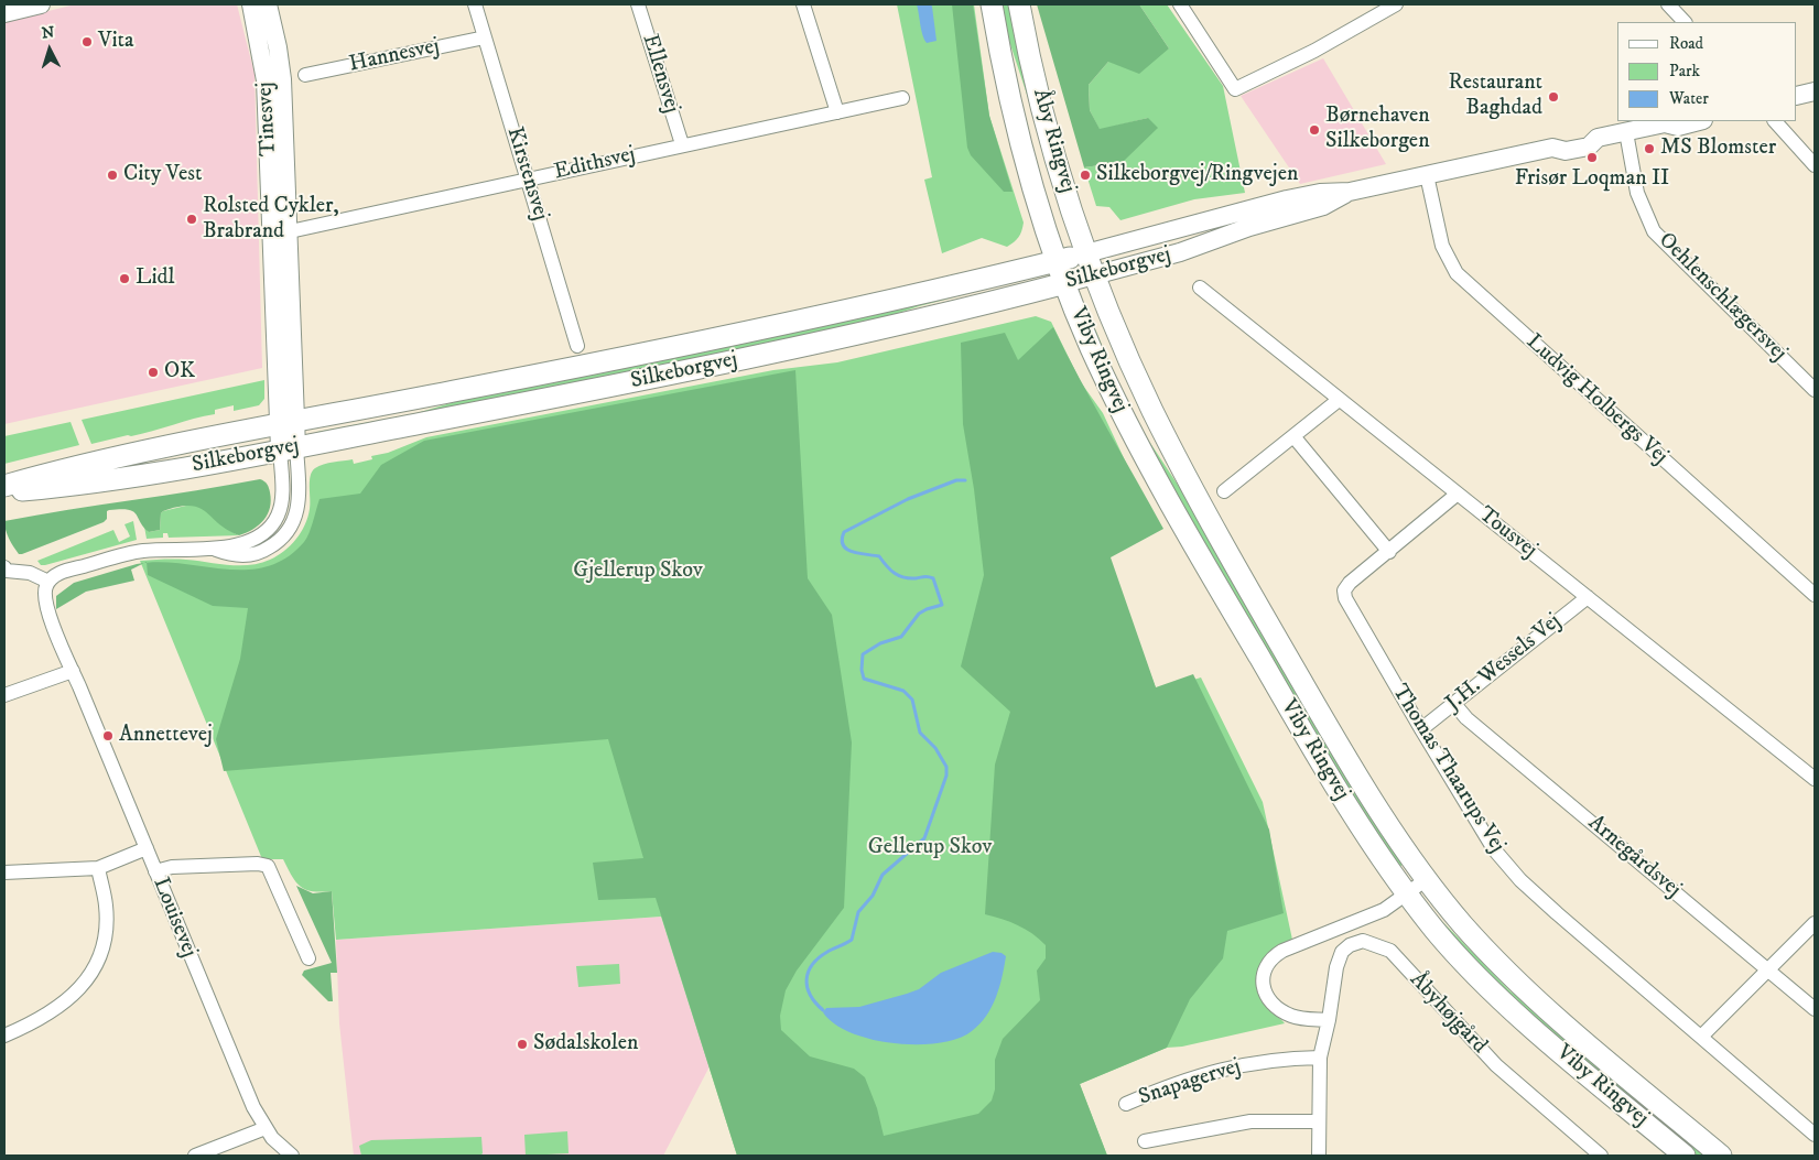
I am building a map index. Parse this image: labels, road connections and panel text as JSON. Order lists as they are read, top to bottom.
{
  "streets": {
    "main road": ["Åby Ringvej", "Silkeborgvej", "Viby Ringvej"],
    "street": [
      "Hannesvej",
      "Ellensvej",
      "Tinesvej",
      "Edithsvej",
      "Kirstensvej",
      "Oehlenschlægersvej",
      "Ludvig Holbergs Vej",
      "Tousvej",
      "J.H. Wessels Vej",
      "Thomas Thaarups Vej",
      "Arnegårdsvej",
      "Louisevej",
      "Åbyhøjgård",
      "Snapagervej"
    ]
  },
  "crossings": [
    ["Hannesvej", "Kirstensvej"],
    ["Ellensvej", "Edithsvej"],
    ["Tinesvej", "Edithsvej"],
    ["Tinesvej", "Silkeborgvej"],
    ["Åby Ringvej", "Silkeborgvej"],
    ["Åby Ringvej", "Viby Ringvej"],
    ["Edithsvej", "Kirstensvej"],
    ["Silkeborgvej", "Oehlenschlægersvej"],
    ["Silkeborgvej", "Viby Ringvej"],
    ["Silkeborgvej", "Ludvig Holbergs Vej"],
    ["Tousvej", "J.H. Wessels Vej"],
    ["Tousvej", "Thomas Thaarups Vej"],
    ["J.H. Wessels Vej", "Thomas Thaarups Vej"],
    ["J.H. Wessels Vej", "Arnegårdsvej"],
    ["Åbyhøjgård", "Snapagervej"]
  ],
  "parks": ["Gjellerup Skov", "Gellerup Skov"],
  "places": [
    "Vita",
    "Restaurant Baghdad",
    "Børnehaven Silkeborgen",
    "MS Blomster",
    "Frisør Loqman II",
    "City Vest",
    "Silkeborgvej/Ringvejen",
    "Rolsted Cykler, Brabrand",
    "Lidl",
    "OK",
    "Annettevej",
    "Sødalskolen"
  ],
  "legend": ["Road", "Park", "Water"],
  "north": "top"
}
